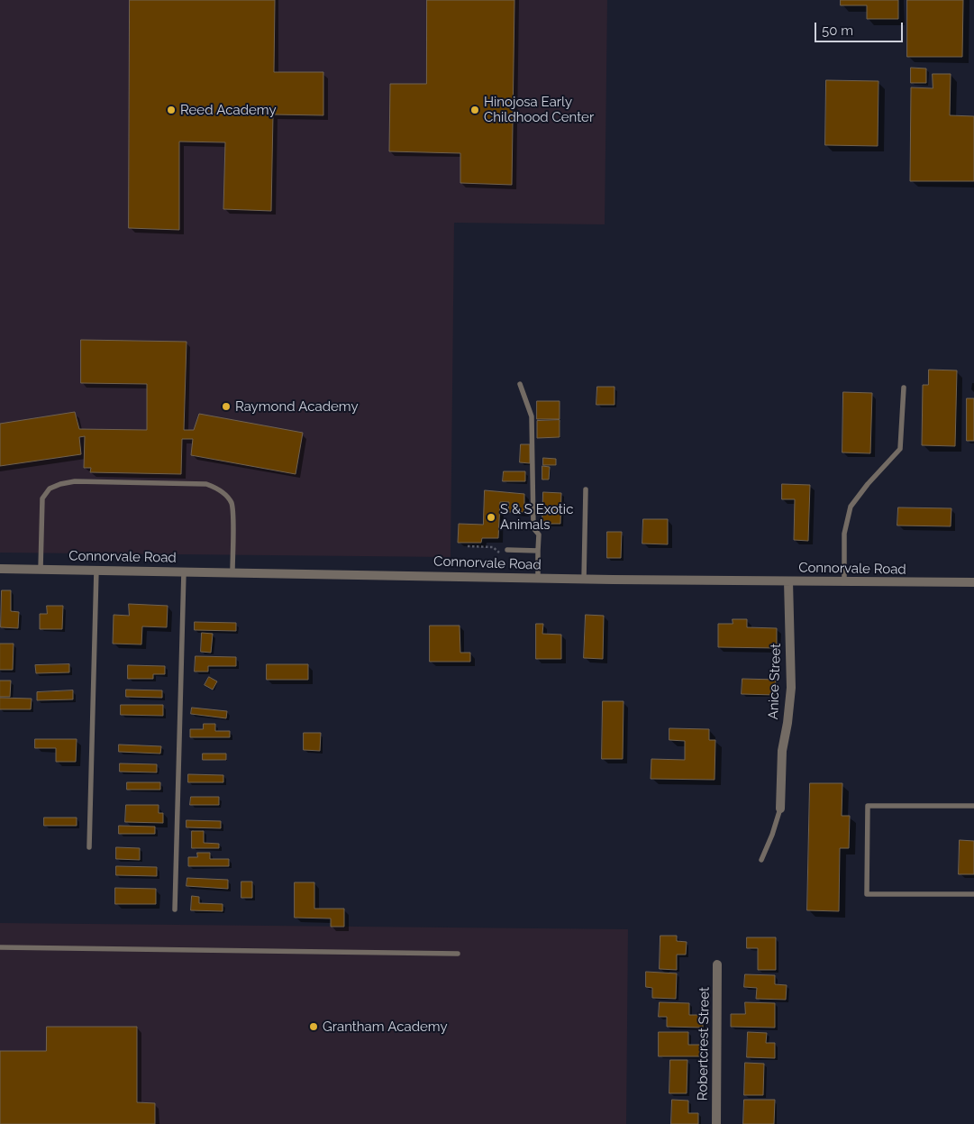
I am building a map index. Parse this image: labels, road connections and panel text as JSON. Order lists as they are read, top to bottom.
{
  "streets": {
    "street": ["Connorvale Road", "Anice Street", "Robertcrest Street"]
  },
  "crossings": [
    ["Connorvale Road", "Anice Street"]
  ],
  "places": [
    "Reed Academy",
    "Hinojosa Early Childhood Center",
    "Raymond Academy",
    "S & S Exotic Animals",
    "Grantham Academy"
  ],
  "scale_bar": "50 m"
}
